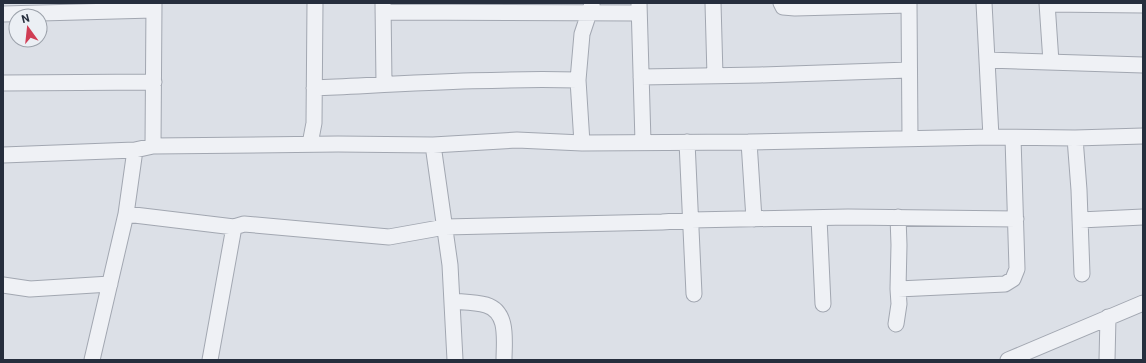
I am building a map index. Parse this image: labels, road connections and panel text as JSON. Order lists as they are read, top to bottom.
{
  "north": "top"
}
